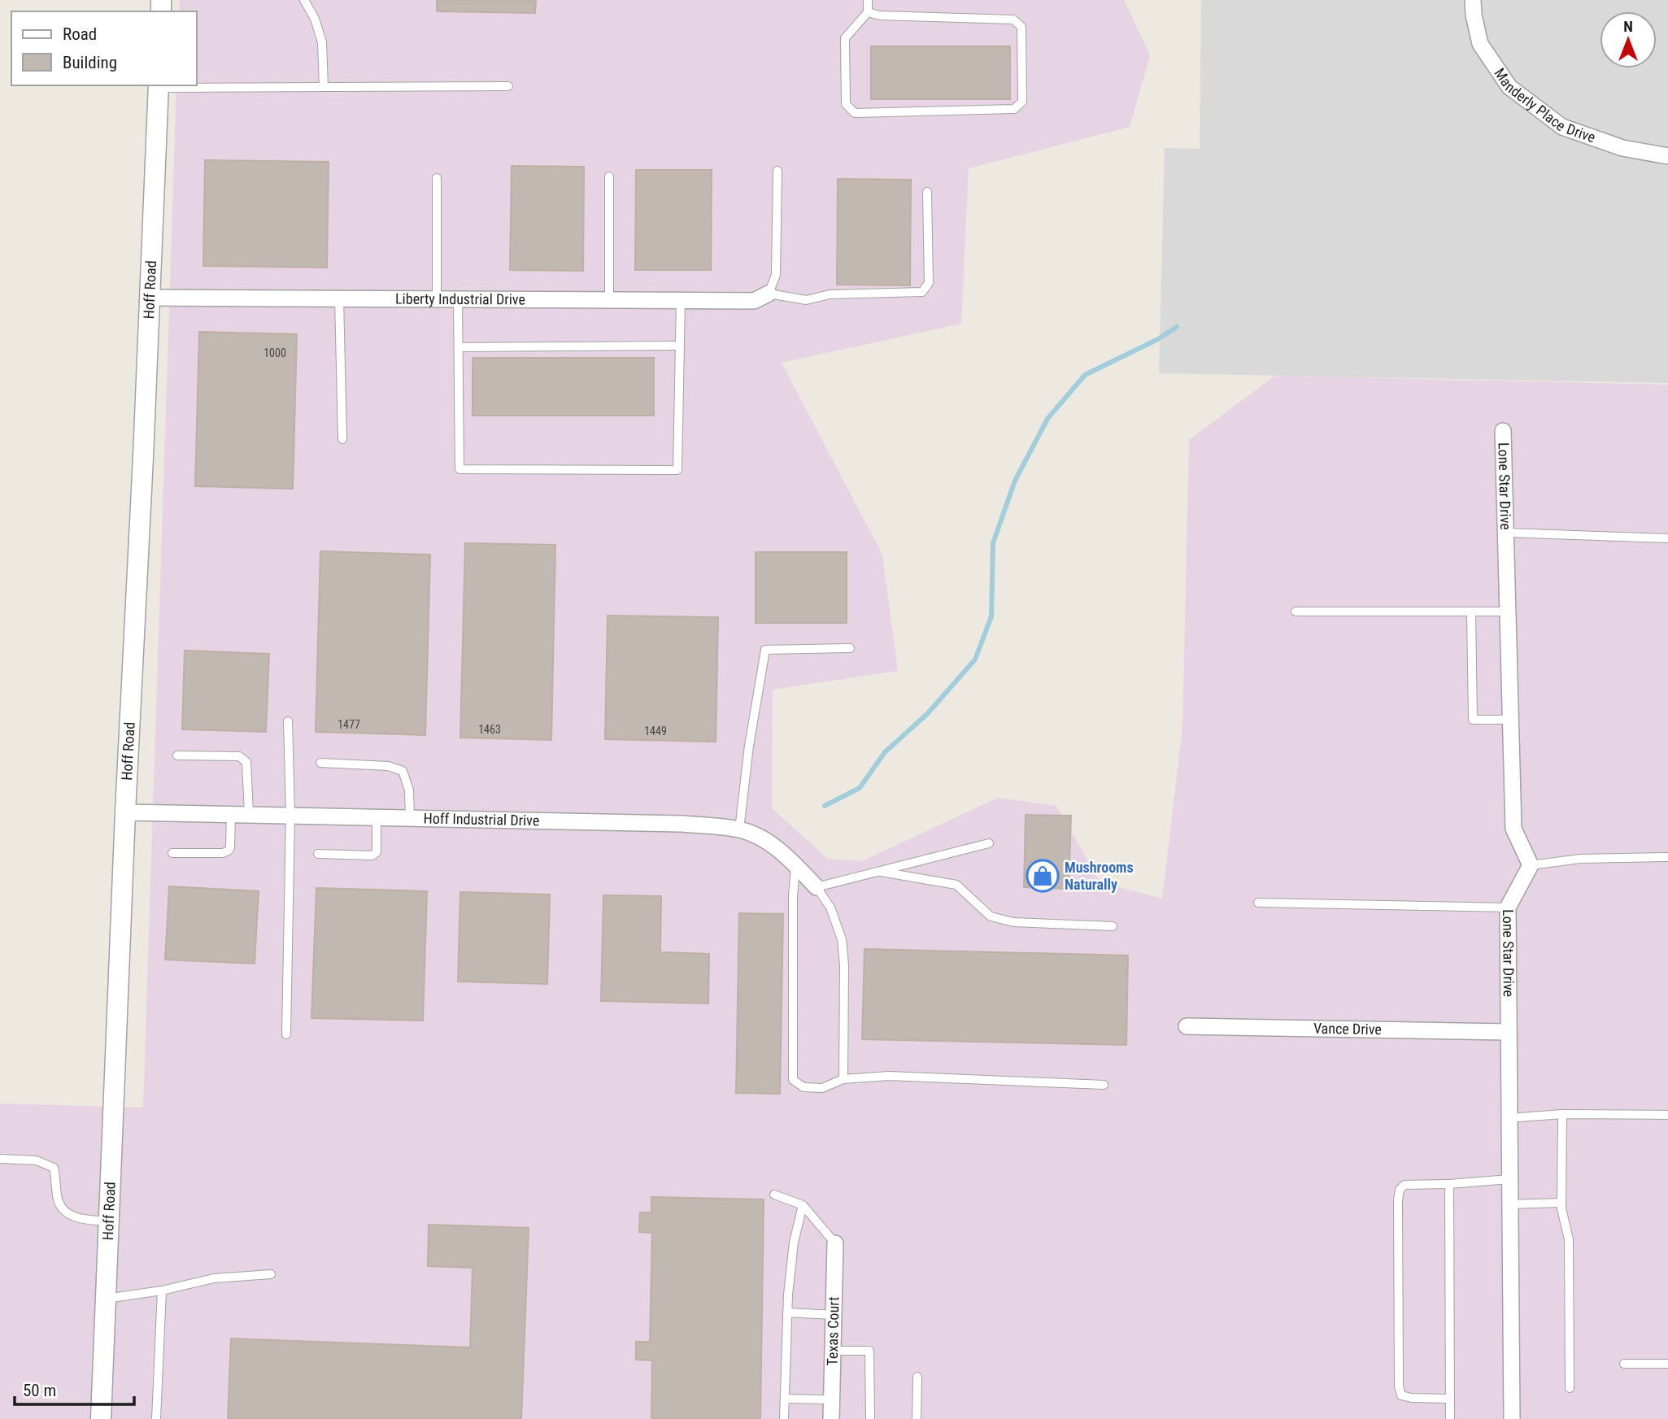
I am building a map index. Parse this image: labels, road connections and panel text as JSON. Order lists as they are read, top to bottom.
{
  "streets": {
    "street": [
      "Manderly Place Drive",
      "Hoff Road",
      "Liberty Industrial Drive",
      "Lone Star Drive",
      "Hoff Industrial Drive",
      "Vance Drive",
      "Texas Court"
    ]
  },
  "crossings": [
    ["Hoff Road", "Liberty Industrial Drive"],
    ["Hoff Road", "Hoff Industrial Drive"],
    ["Lone Star Drive", "Vance Drive"]
  ],
  "places": {
    "shop": ["Mushrooms Naturally"]
  },
  "house_numbers": [
    "1000",
    "1477",
    "1463",
    "1449"
  ],
  "legend": ["Road", "Building"],
  "scale_bar": "50 m",
  "north": "top"
}
